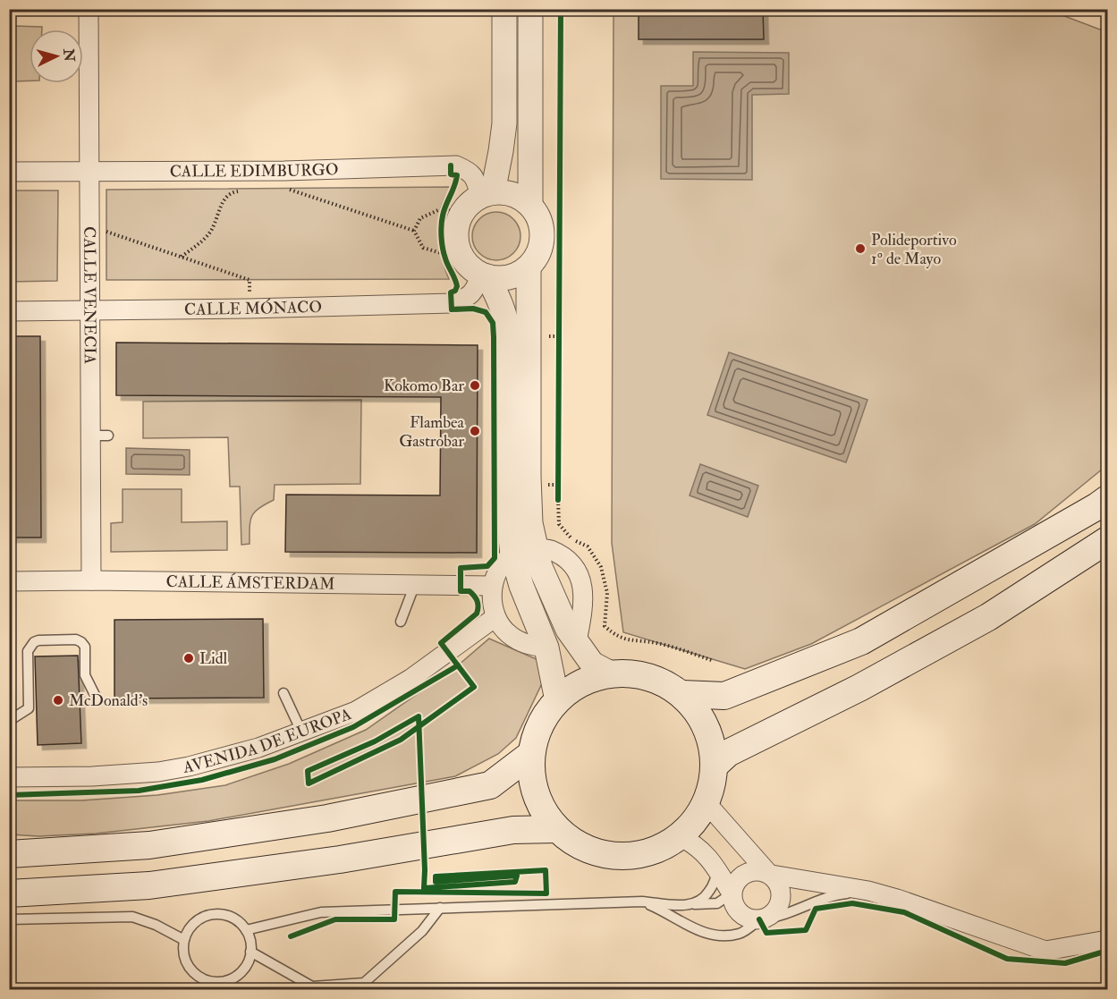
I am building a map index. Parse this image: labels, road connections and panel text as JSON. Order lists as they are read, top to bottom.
{
  "streets": {
    "street": [
      "CALLE EDIMBURGO",
      "CALLE VENECIA",
      "CALLE MÓNACO",
      "CALLE ÁMSTERDAM",
      "AVENIDA DE EUROPA"
    ]
  },
  "crossings": [
    ["CALLE EDIMBURGO", "CALLE VENECIA"],
    ["CALLE EDIMBURGO", "CALLE MÓNACO"],
    ["CALLE VENECIA", "CALLE MÓNACO"],
    ["CALLE VENECIA", "CALLE ÁMSTERDAM"]
  ],
  "places": [
    "Polideportivo 1º de Mayo",
    "Kokomo Bar",
    "Flambea Gastrobar",
    "Lidl",
    "McDonald's"
  ],
  "north": "right"
}
